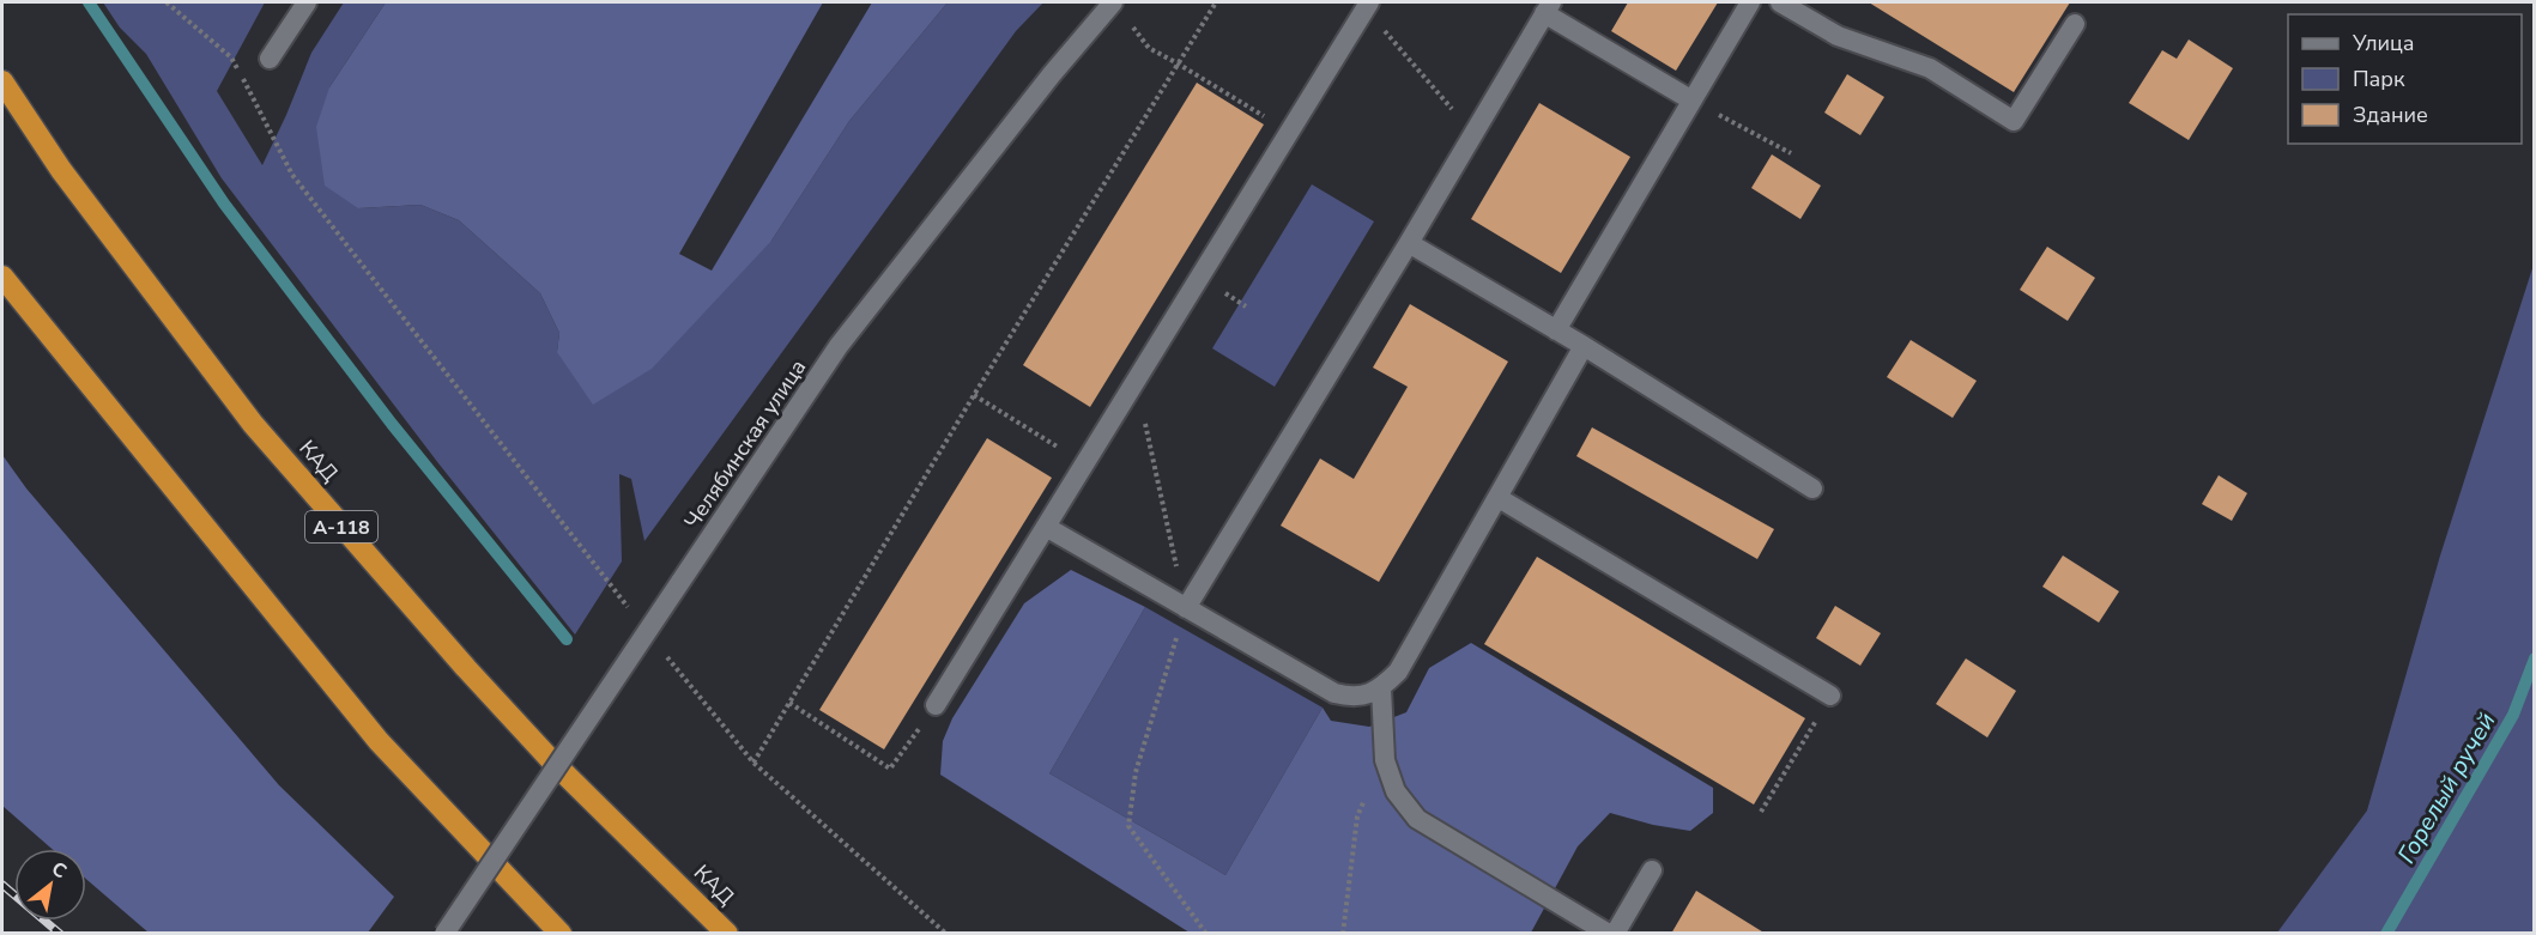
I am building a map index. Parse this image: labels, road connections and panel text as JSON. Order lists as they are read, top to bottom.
{
  "streets": {
    "highway": ["КАД", "А-118"],
    "street": ["Челябинская улица"]
  },
  "water": ["Горелый ручей"],
  "legend": ["Улица", "Парк", "Здание"],
  "north": "top right"
}
